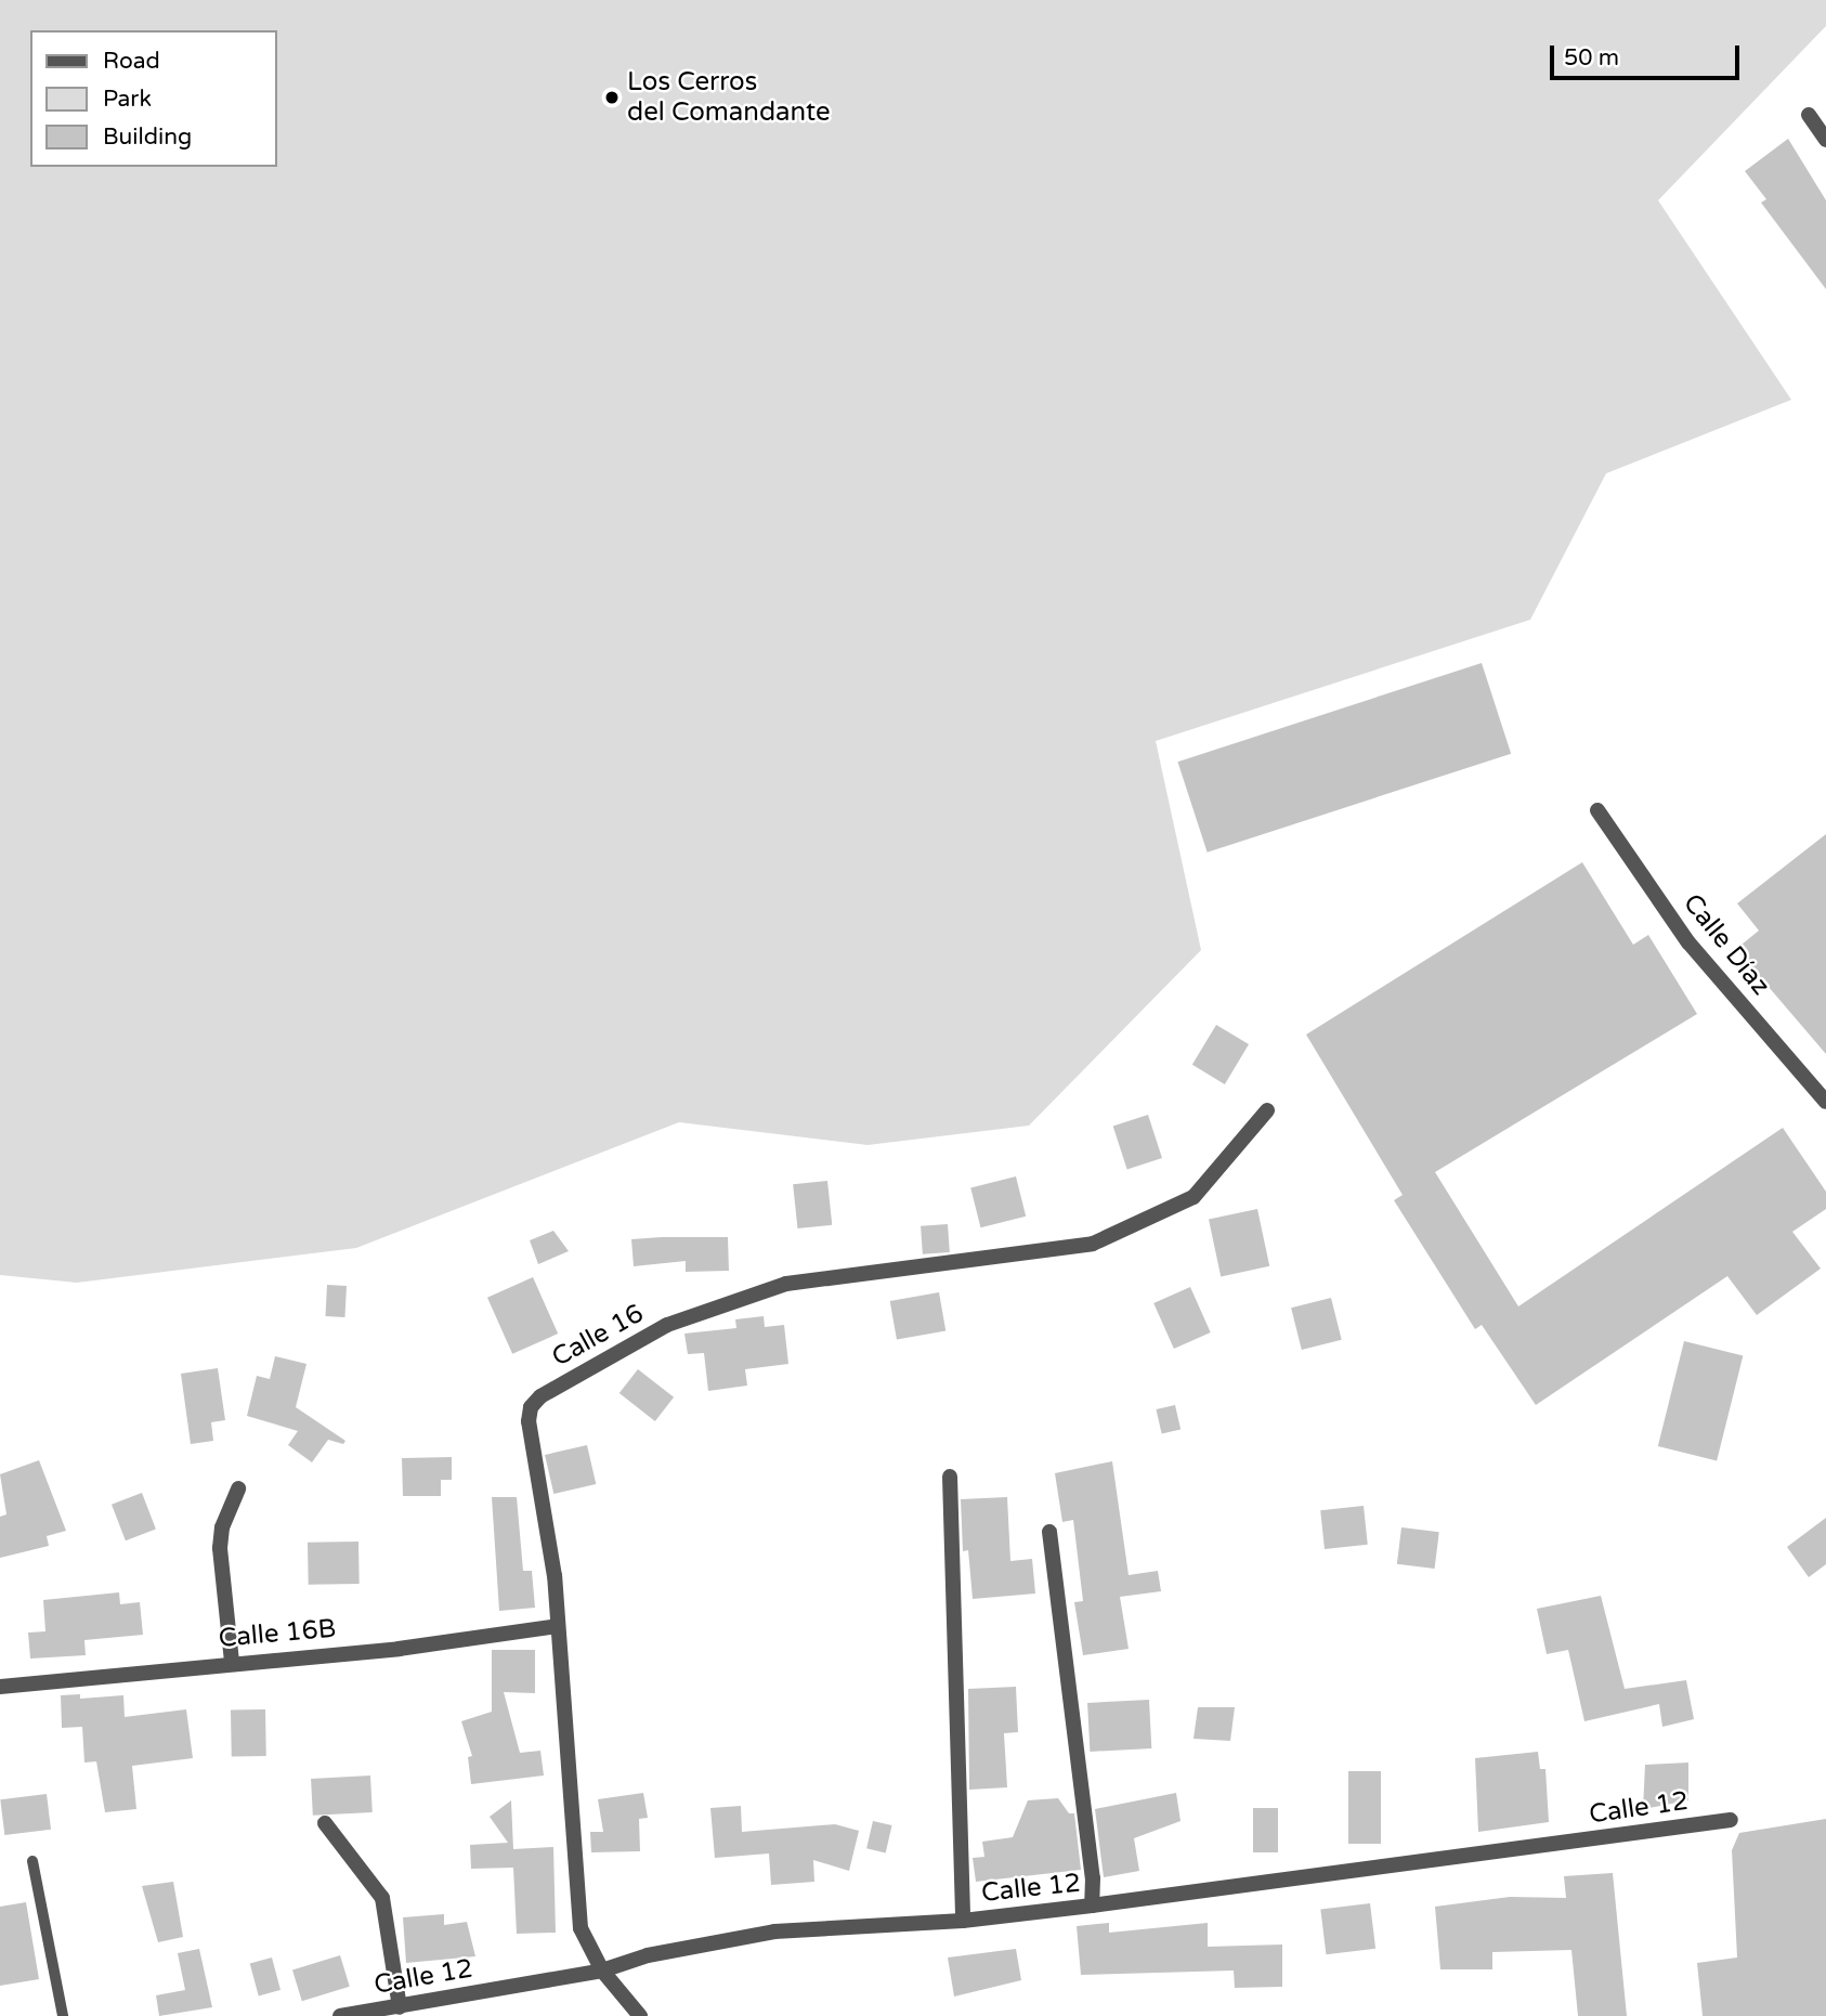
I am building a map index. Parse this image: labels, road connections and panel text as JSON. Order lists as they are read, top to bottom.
{
  "streets": {
    "street": [
      "Calle Díaz",
      "Calle 16",
      "Calle 16B",
      "Calle 12"
    ]
  },
  "crossings": [
    ["Calle 16", "Calle 16B"],
    ["Calle 16", "Calle 12"]
  ],
  "places": ["Los Cerros del Comandante"],
  "legend": ["Road", "Park", "Building"],
  "scale_bar": "50 m"
}
